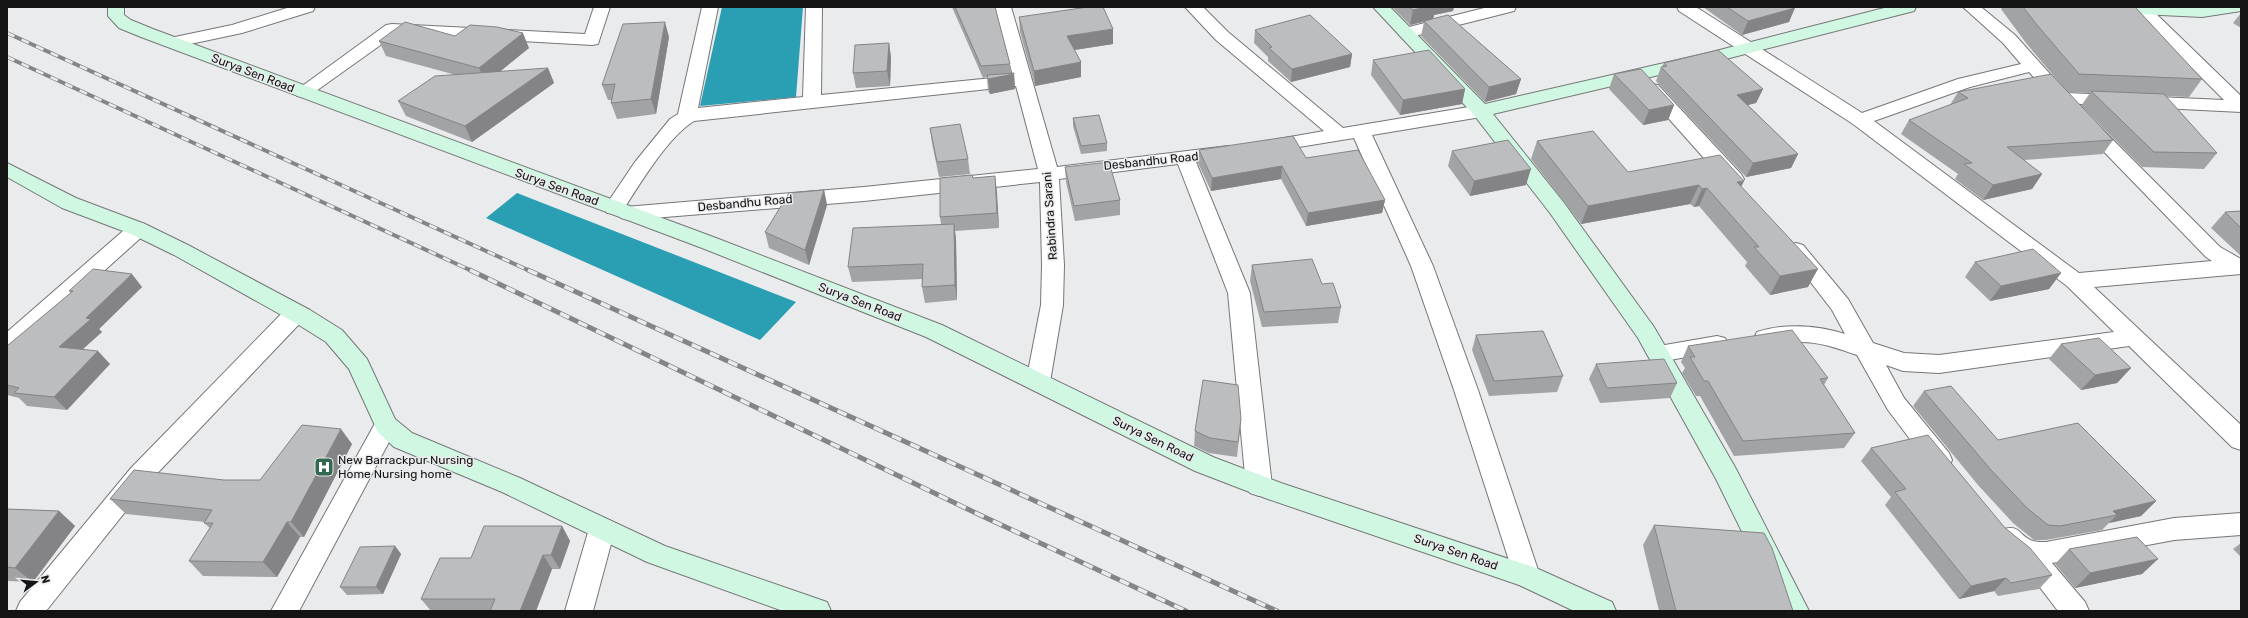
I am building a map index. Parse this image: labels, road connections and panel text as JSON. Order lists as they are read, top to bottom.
{
  "streets": {
    "street": ["Surya Sen Road", "Desbandhu Road", "Rabindra Sarani"]
  },
  "crossings": [
    ["Surya Sen Road", "Desbandhu Road"],
    ["Surya Sen Road", "Rabindra Sarani"],
    ["Desbandhu Road", "Rabindra Sarani"]
  ],
  "places": {
    "hospital": ["New Barrackpur Nursing Home Nursing home"]
  },
  "north": "right"
}
